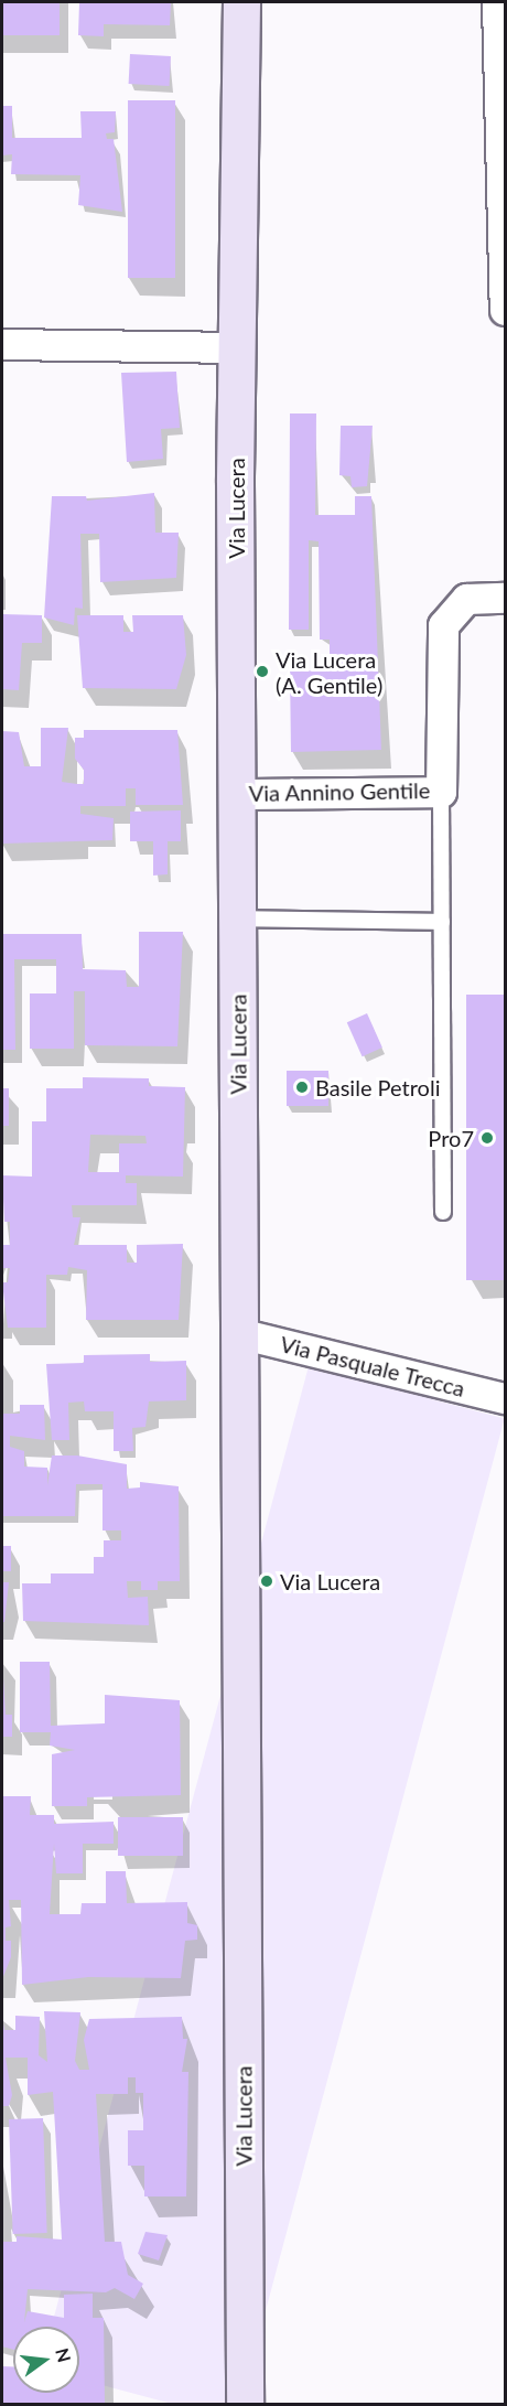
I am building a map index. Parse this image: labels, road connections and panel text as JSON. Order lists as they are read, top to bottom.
{
  "streets": {
    "main road": ["Via Lucera"],
    "street": ["Via Annino Gentile", "Via Pasquale Trecca"]
  },
  "crossings": [
    ["Via Lucera", "Via Annino Gentile"],
    ["Via Lucera", "Via Pasquale Trecca"]
  ],
  "places": [
    "Via Lucera (A. Gentile)",
    "Basile Petroli",
    "Pro7",
    "Via Lucera"
  ],
  "north": "right"
}
